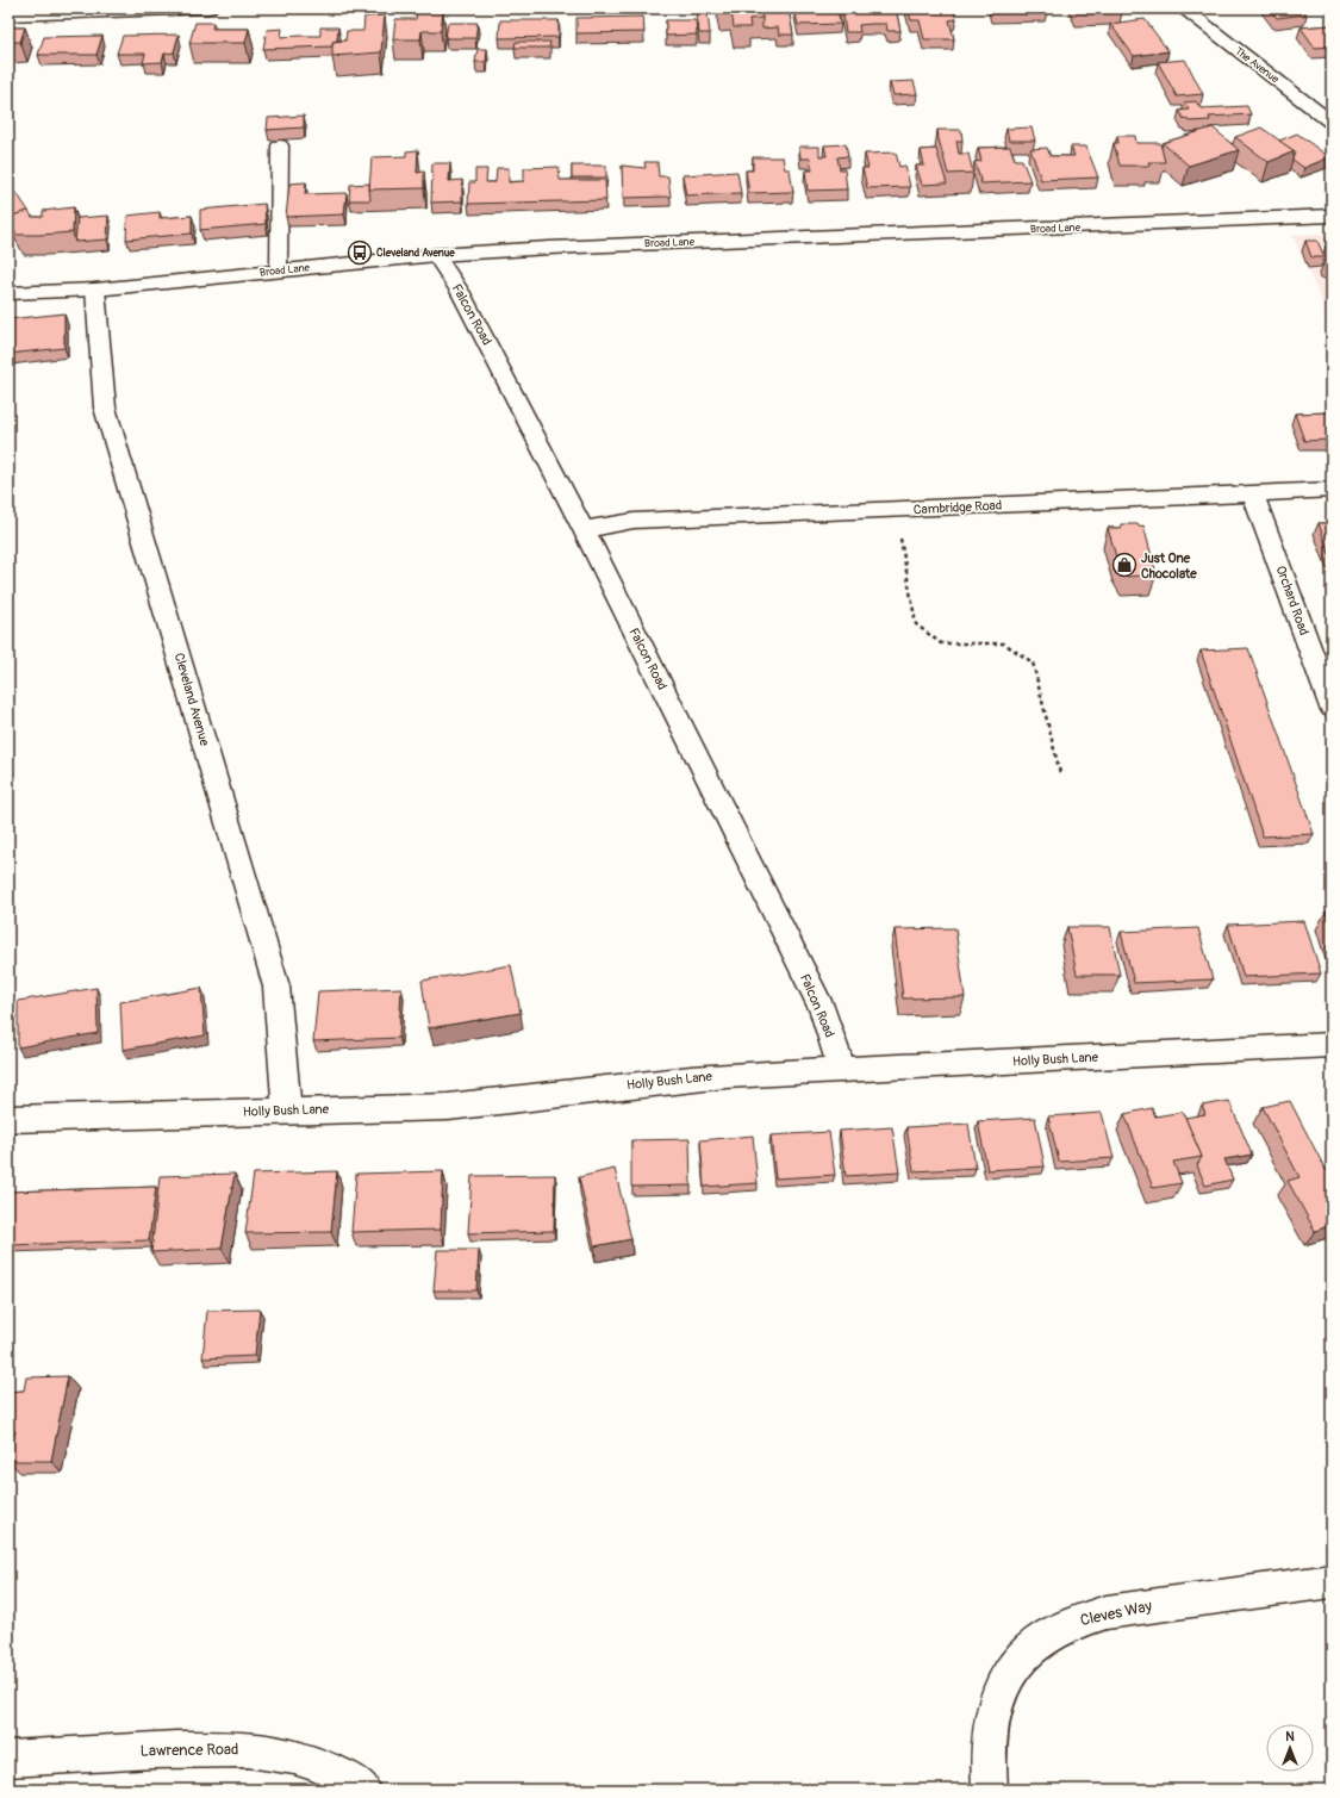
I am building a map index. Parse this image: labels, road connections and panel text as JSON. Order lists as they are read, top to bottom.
{
  "streets": {
    "street": [
      "The Avenue",
      "Broad Lane",
      "Falcon Road",
      "Cambridge Road",
      "Orchard Road",
      "Cleveland Avenue",
      "Holly Bush Lane",
      "Cleves Way",
      "Lawrence Road"
    ]
  },
  "crossings": [
    ["Broad Lane", "Falcon Road"],
    ["Broad Lane", "Cleveland Avenue"],
    ["Falcon Road", "Cambridge Road"],
    ["Falcon Road", "Holly Bush Lane"],
    ["Cambridge Road", "Orchard Road"],
    ["Cleveland Avenue", "Holly Bush Lane"]
  ],
  "places": {
    "bus stop": ["Cleveland Avenue"],
    "shop": ["Just One Chocolate"]
  },
  "north": "top"
}
